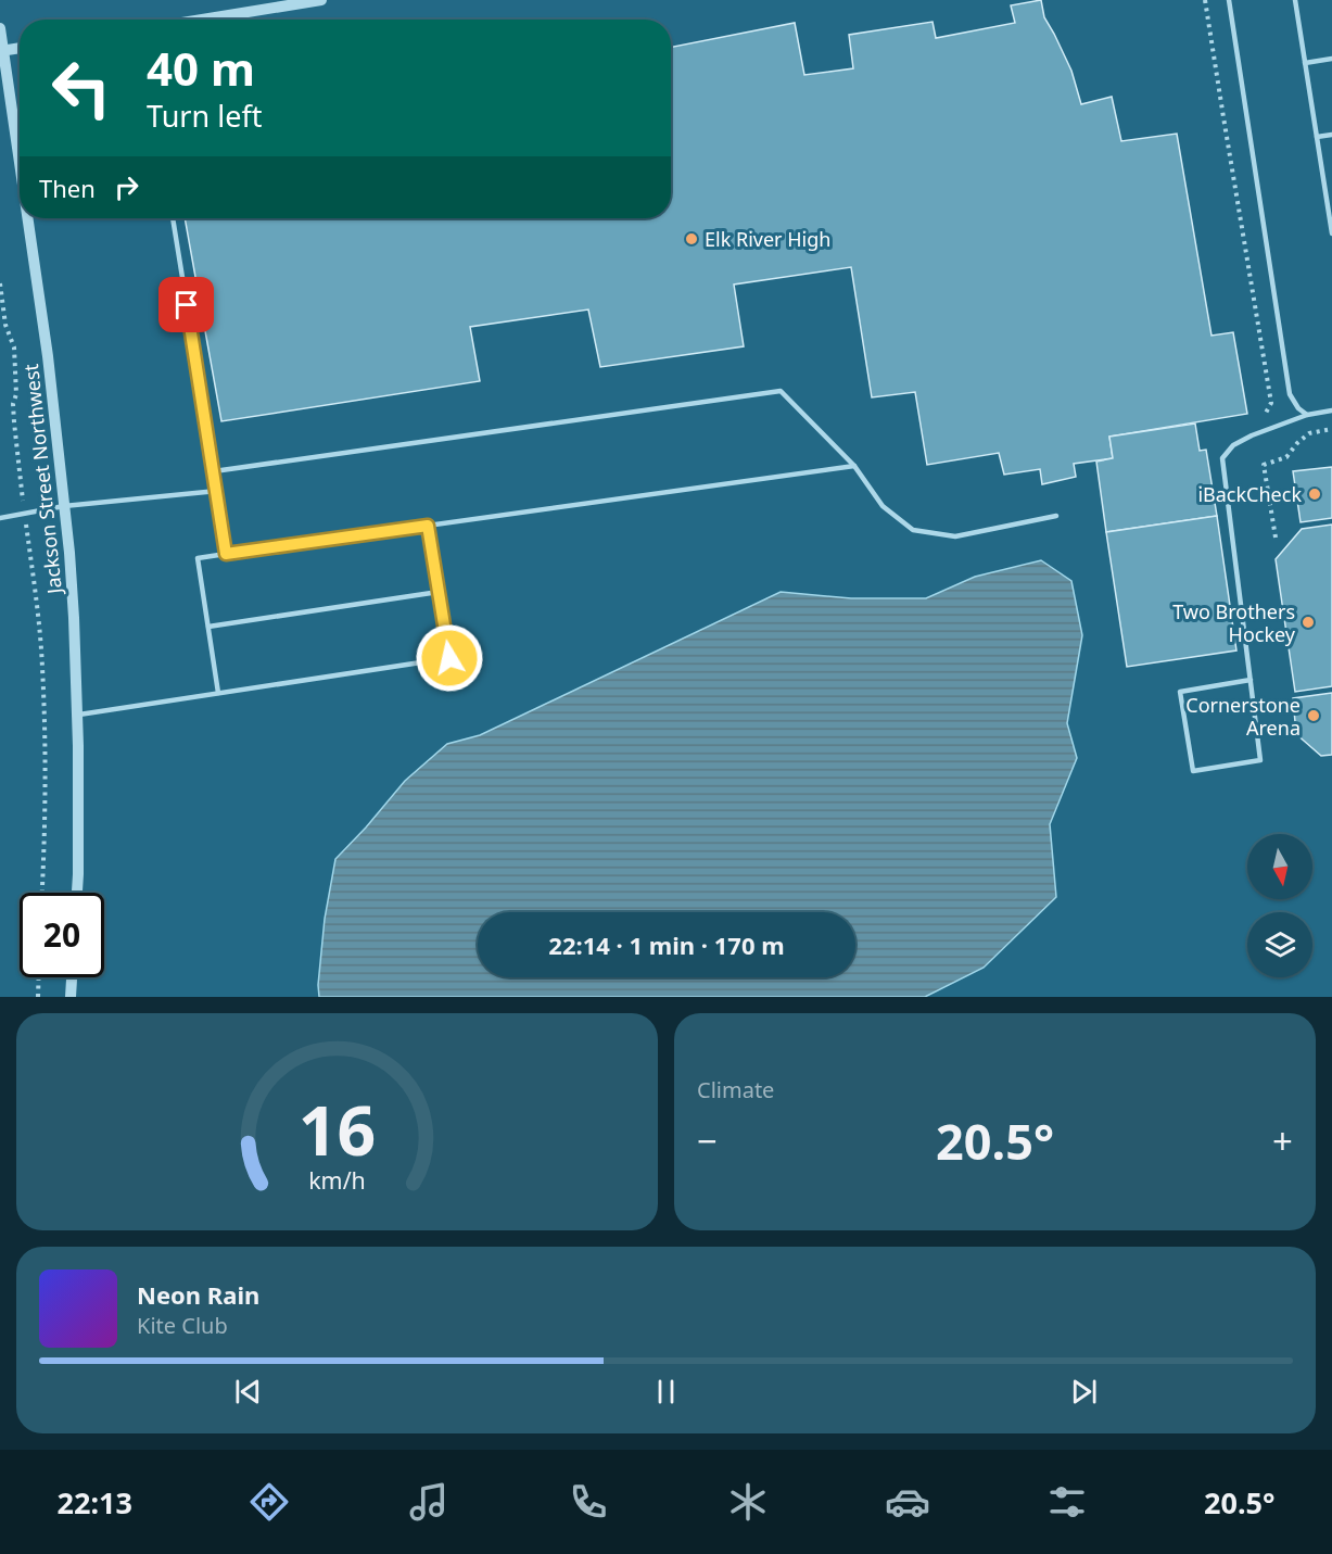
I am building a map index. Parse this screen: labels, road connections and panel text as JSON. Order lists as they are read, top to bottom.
{
  "streets": {
    "street": ["Jackson Street Northwest"]
  },
  "places": [
    "Elk River High",
    "iBackCheck",
    "Two Brothers Hockey",
    "Cornerstone Arena"
  ],
  "north": "bottom",
  "page": {
    "turn": ["40 m", "Turn left"],
    "then": "Then",
    "limit": "20",
    "trip": "22:14 · 1 min · 170 m",
    "tile": "Climate",
    "heat": ["−", "20.5°", "+"],
    "song": ["Neon Rain", "Kite Club"],
    "tabs": ["22:13", "20.5°"],
    "gauge": ["16", "km/h"]
  }
}
